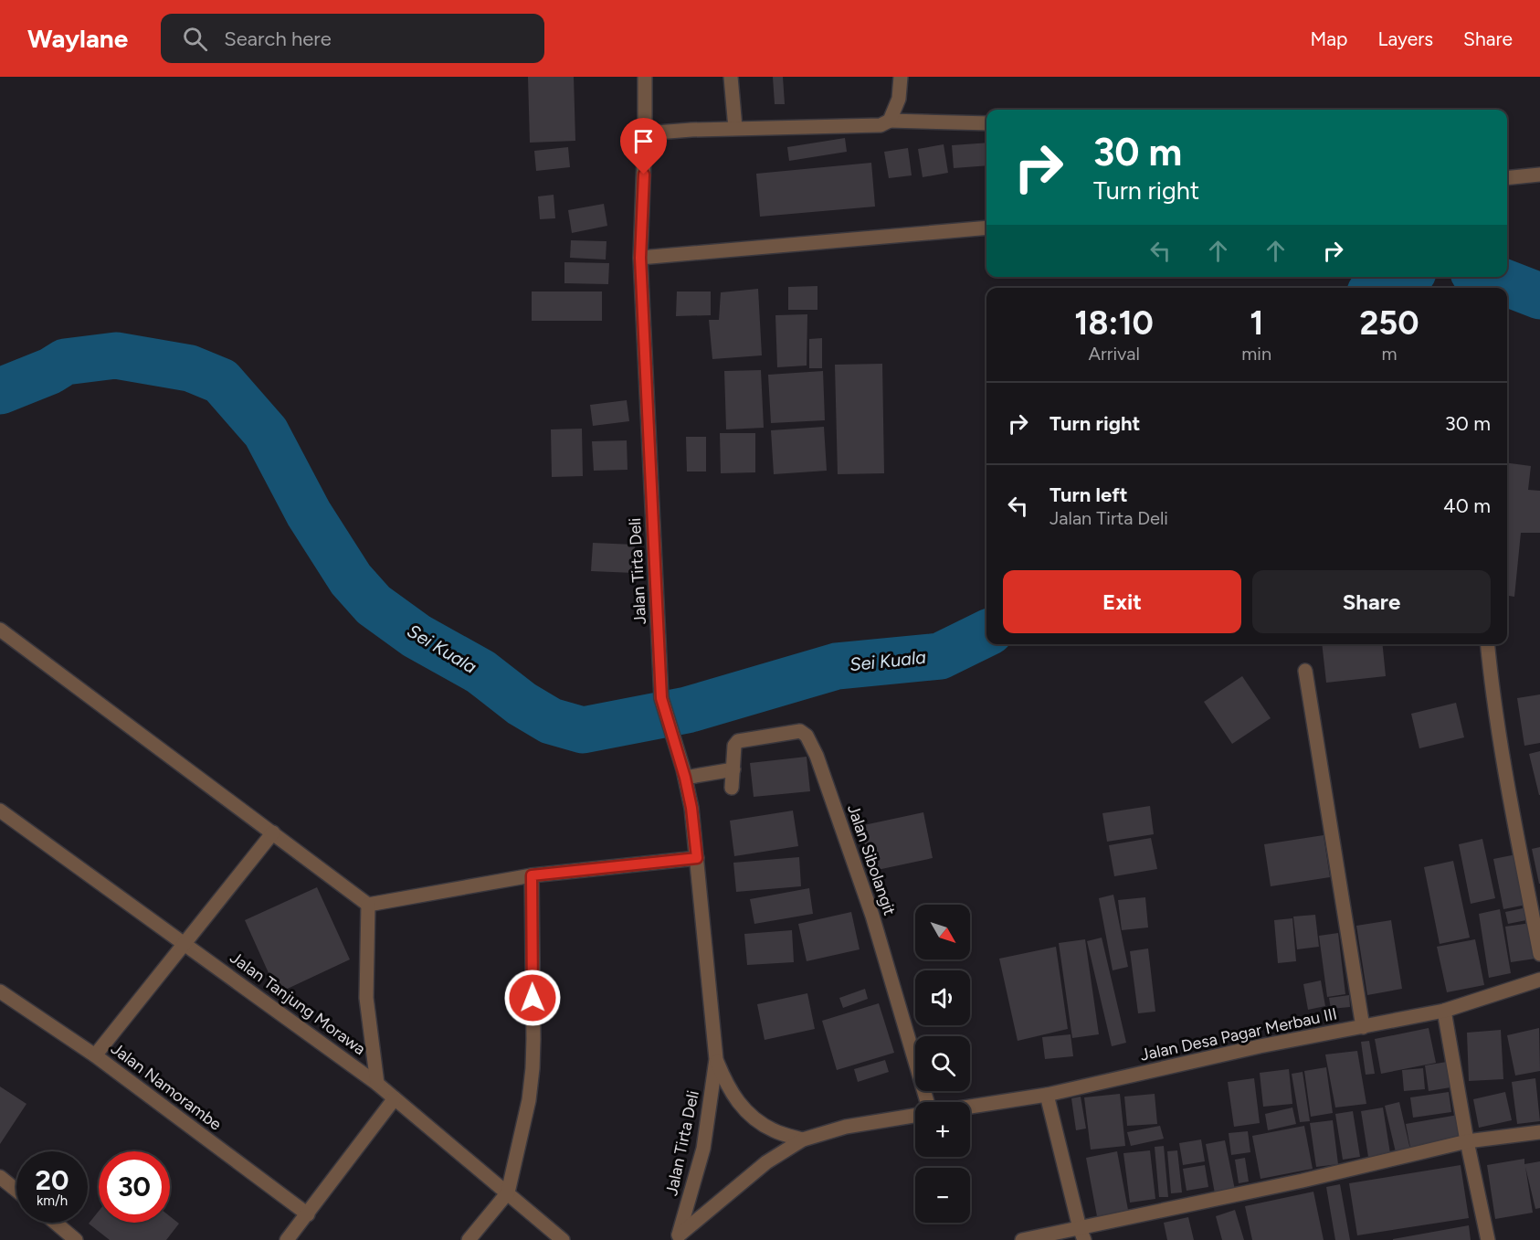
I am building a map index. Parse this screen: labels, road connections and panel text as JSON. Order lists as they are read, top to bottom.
{
  "streets": {
    "street": [
      "Jalan Tirta Deli",
      "Jalan Sibolangit",
      "Jalan Tanjung Morawa",
      "Jalan Desa Pagar Merbau III",
      "Jalan Namorambe"
    ]
  },
  "water": ["Sei Kuala"],
  "north": "bottom right",
  "page": {
    "header": "Waylane",
    "search": "Search here",
    "nav": ["Map", "Layers", "Share"],
    "turn": ["30 m", "Turn right"],
    "eta": [
      "18:10",
      "Arrival",
      "1",
      "min",
      "250",
      "m"
    ],
    "list": [
      {
        "name": "Turn right",
        "value": "30 m"
      },
      {
        "name": "Turn left",
        "note": "Jalan Tirta Deli",
        "value": "40 m"
      }
    ],
    "buttons": ["Exit", "Share"],
    "map_buttons": ["+", "−"],
    "speed": "20 km/h",
    "limit": "30"
  }
}
